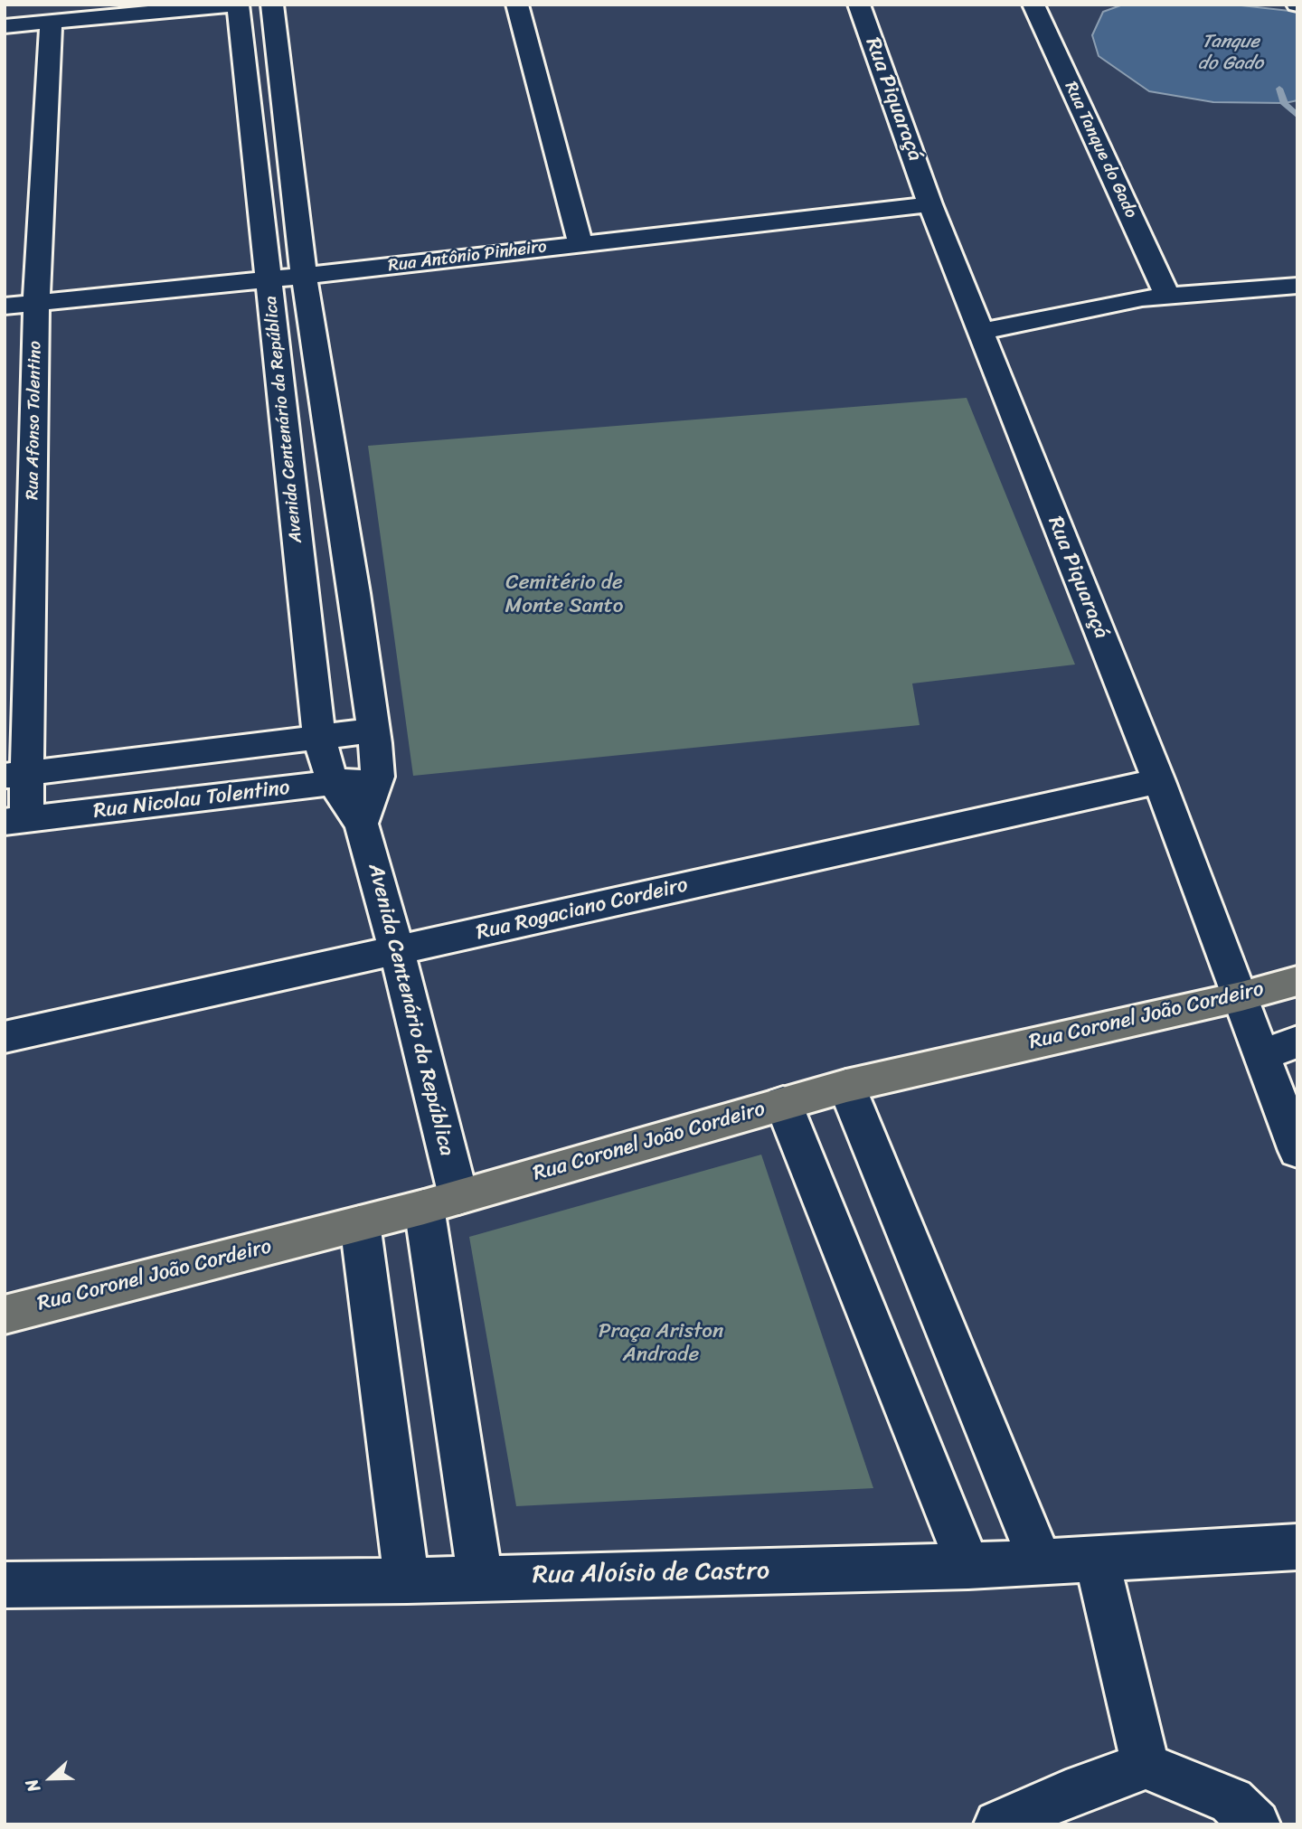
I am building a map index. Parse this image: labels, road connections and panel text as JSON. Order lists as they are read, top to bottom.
{
  "streets": {
    "main road": ["Rua Coronel João Cordeiro"],
    "street": [
      "Rua Piquaraçá",
      "Rua Tanque do Gado",
      "Rua Antônio Pinheiro",
      "Avenida Centenário da República",
      "Rua Afonso Tolentino",
      "Rua Nicolau Tolentino",
      "Rua Rogaciano Cordeiro",
      "Rua Aloísio de Castro"
    ]
  },
  "crossings": [
    ["Rua Piquaraçá", "Rua Antônio Pinheiro"],
    ["Rua Piquaraçá", "Rua Rogaciano Cordeiro"],
    ["Rua Piquaraçá", "Rua Coronel João Cordeiro"],
    ["Rua Antônio Pinheiro", "Avenida Centenário da República"],
    ["Rua Antônio Pinheiro", "Rua Afonso Tolentino"],
    ["Avenida Centenário da República", "Rua Nicolau Tolentino"],
    ["Avenida Centenário da República", "Rua Rogaciano Cordeiro"],
    ["Avenida Centenário da República", "Rua Coronel João Cordeiro"],
    ["Rua Afonso Tolentino", "Rua Nicolau Tolentino"]
  ],
  "water": ["Tanque do Gado"],
  "parks": ["Cemitério de Monte Santo", "Praça Ariston Andrade"],
  "north": "left"
}
